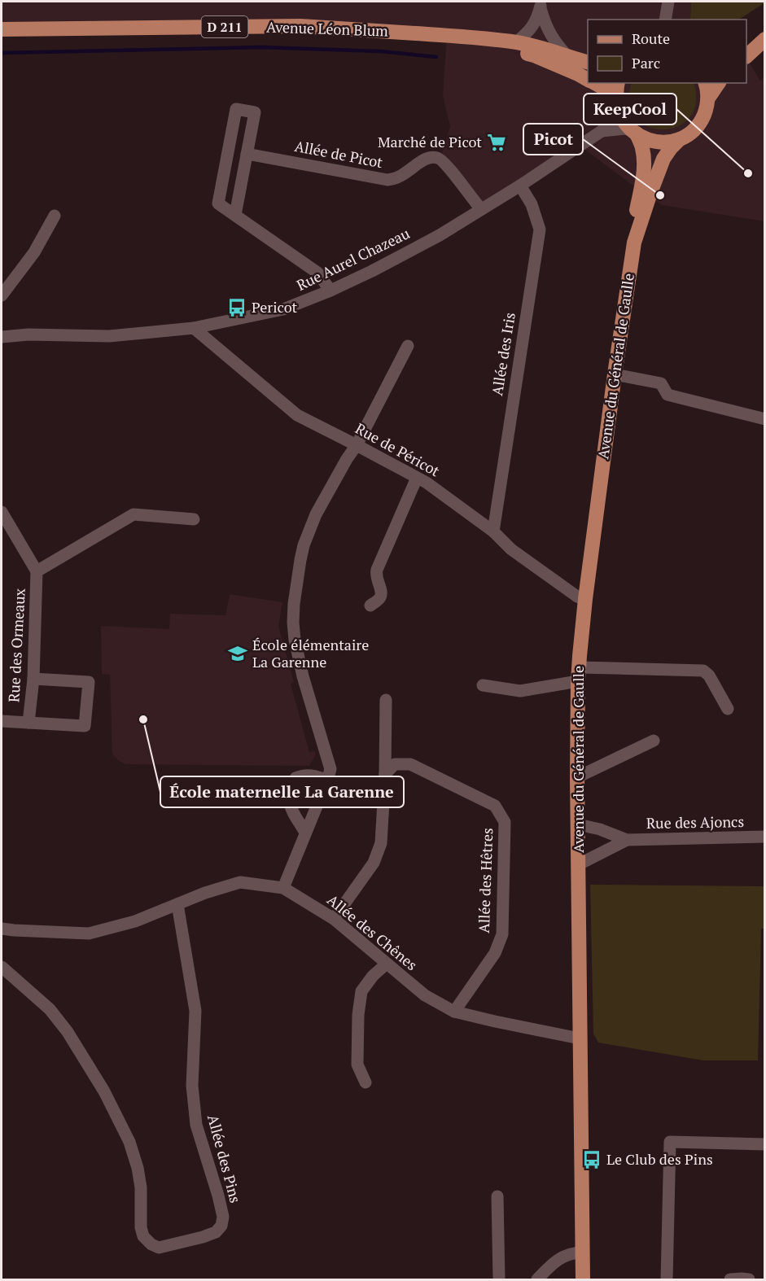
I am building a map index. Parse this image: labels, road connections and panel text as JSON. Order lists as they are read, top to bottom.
{
  "streets": {
    "main road": ["D 211", "Avenue Léon Blum", "Avenue du Général de Gaulle"],
    "street": [
      "Allée de Picot",
      "Rue Aurel Chazeau",
      "Allée des Iris",
      "Rue de Péricot",
      "Rue des Ormeaux",
      "Rue des Ajoncs",
      "Allée des Hêtres",
      "Allée des Chênes",
      "Allée des Pins"
    ]
  },
  "crossings": [
    ["Avenue Léon Blum", "Rue Aurel Chazeau"],
    ["Avenue Léon Blum", "Avenue du Général de Gaulle"],
    ["Allée de Picot", "Rue Aurel Chazeau"],
    ["Rue Aurel Chazeau", "Allée des Iris"],
    ["Rue Aurel Chazeau", "Avenue du Général de Gaulle"],
    ["Rue Aurel Chazeau", "Rue de Péricot"],
    ["Allée des Iris", "Rue de Péricot"],
    ["Avenue du Général de Gaulle", "Rue de Péricot"],
    ["Avenue du Général de Gaulle", "Rue des Ajoncs"],
    ["Avenue du Général de Gaulle", "Allée des Chênes"],
    ["Allée des Hêtres", "Allée des Chênes"],
    ["Allée des Chênes", "Allée des Pins"]
  ],
  "places": {
    "supermarket": ["Marché de Picot"],
    "other": ["KeepCool", "Picot", "École maternelle La Garenne"],
    "bus stop": ["Pericot", "Le Club des Pins"],
    "school or university": ["École élémentaire La Garenne"]
  },
  "legend": ["Route", "Parc"]
}
